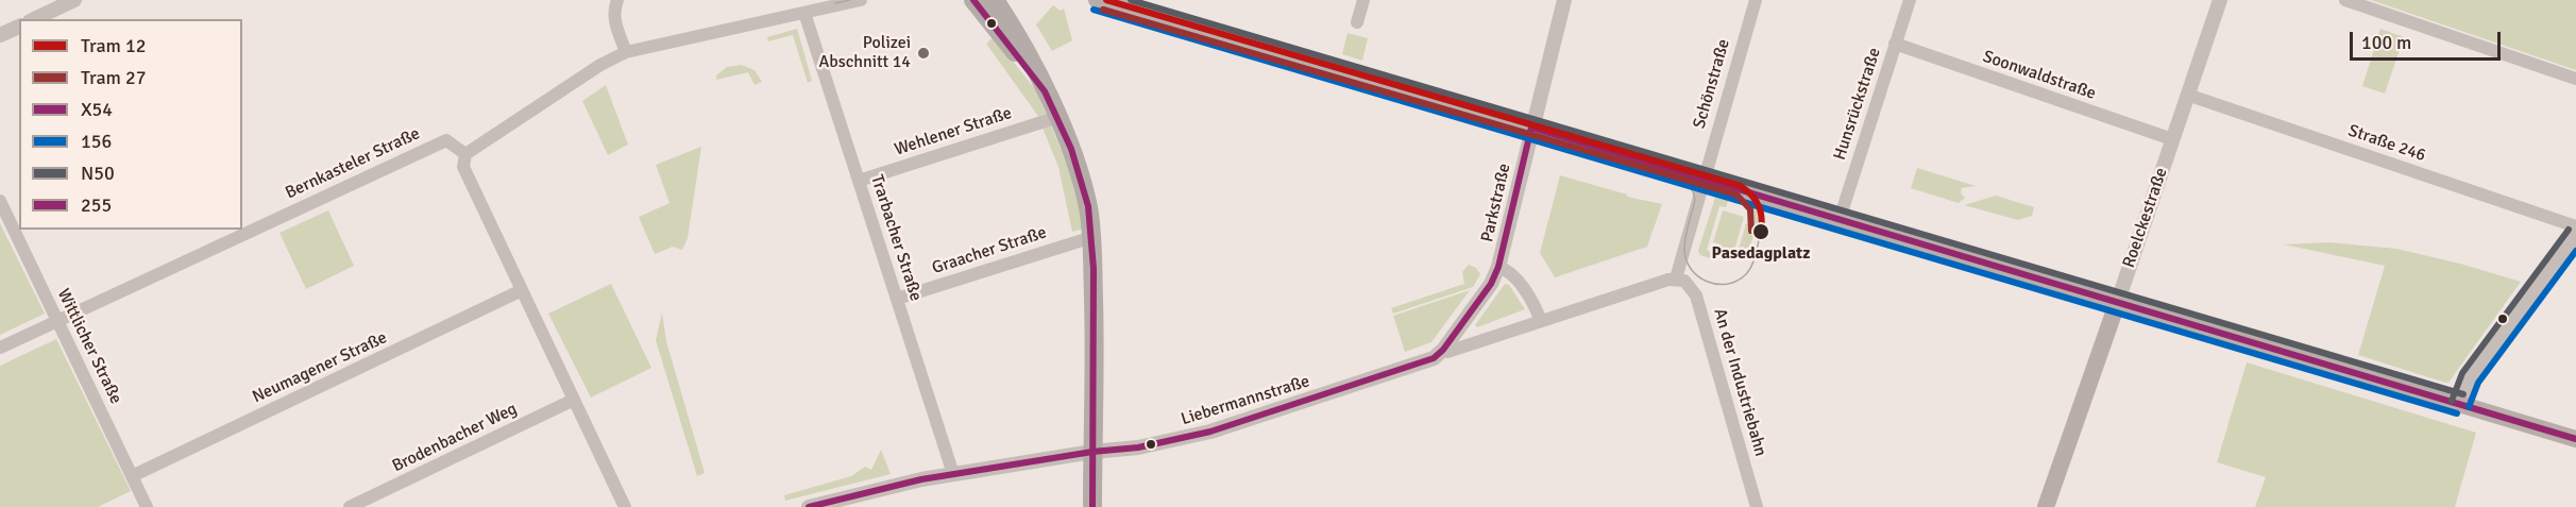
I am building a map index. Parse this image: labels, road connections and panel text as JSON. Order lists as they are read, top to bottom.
{
  "streets": {
    "main road": ["Roelckestraße"],
    "street": [
      "Soonwaldstraße",
      "Schönstraße",
      "Hunsrückstraße",
      "Wehlener Straße",
      "Straße 246",
      "Bernkasteler Straße",
      "Parkstraße",
      "Trarbacher Straße",
      "Graacher Straße",
      "Wittlicher Straße",
      "Neumagener Straße",
      "An der Industriebahn",
      "Liebermannstraße",
      "Brodenbacher Weg"
    ]
  },
  "crossings": [
    ["Soonwaldstraße", "Hunsrückstraße"],
    ["Soonwaldstraße", "Roelckestraße"],
    ["Wehlener Straße", "Trarbacher Straße"],
    ["Straße 246", "Roelckestraße"],
    ["Bernkasteler Straße", "Wittlicher Straße"],
    ["Parkstraße", "Liebermannstraße"],
    ["Trarbacher Straße", "Graacher Straße"],
    ["Trarbacher Straße", "Liebermannstraße"],
    ["Wittlicher Straße", "Neumagener Straße"],
    ["An der Industriebahn", "Liebermannstraße"]
  ],
  "places": ["Polizei Abschnitt 14", "Pasedagplatz"],
  "lines": [
    "tram line 12",
    "transit line N50",
    "transit line 255",
    "tram line 27",
    "transit line 156",
    "transit line X54"
  ],
  "legend": [
    "Tram 12",
    "Tram 27",
    "X54",
    "156",
    "N50",
    "255"
  ],
  "scale_bar": "100 m"
}
